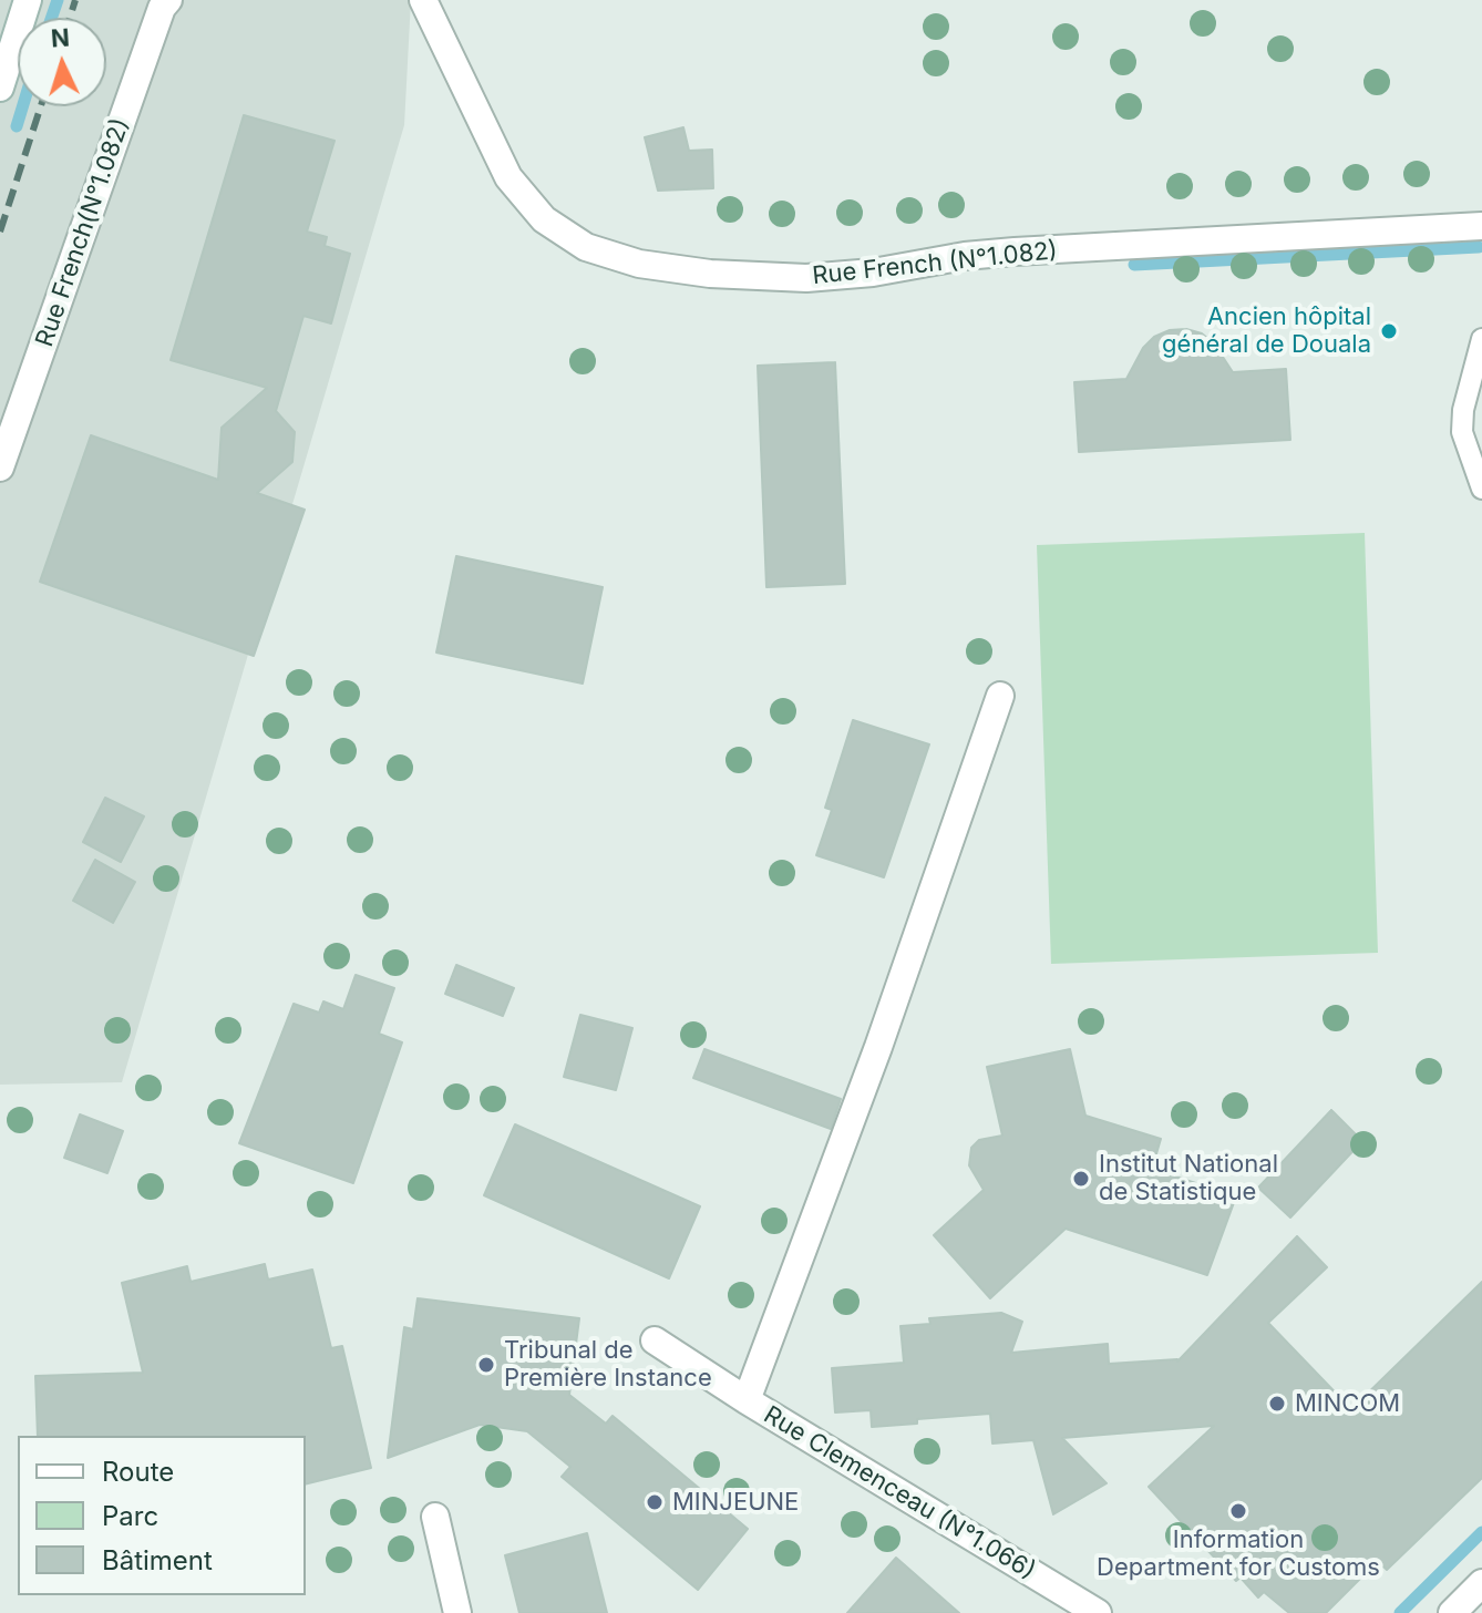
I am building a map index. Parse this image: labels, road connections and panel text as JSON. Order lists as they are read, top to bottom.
{
  "streets": {
    "street": ["Rue French(N°1.082)", "Rue French (N°1.082)", "Rue Clemenceau (N°1.066)"]
  },
  "places": [
    "Ancien hôpital général de Douala",
    "Institut National de Statistique",
    "Tribunal de Première Instance",
    "MINCOM",
    "MINJEUNE",
    "Information Department for Customs"
  ],
  "legend": ["Route", "Parc", "Bâtiment"],
  "north": "top"
}
